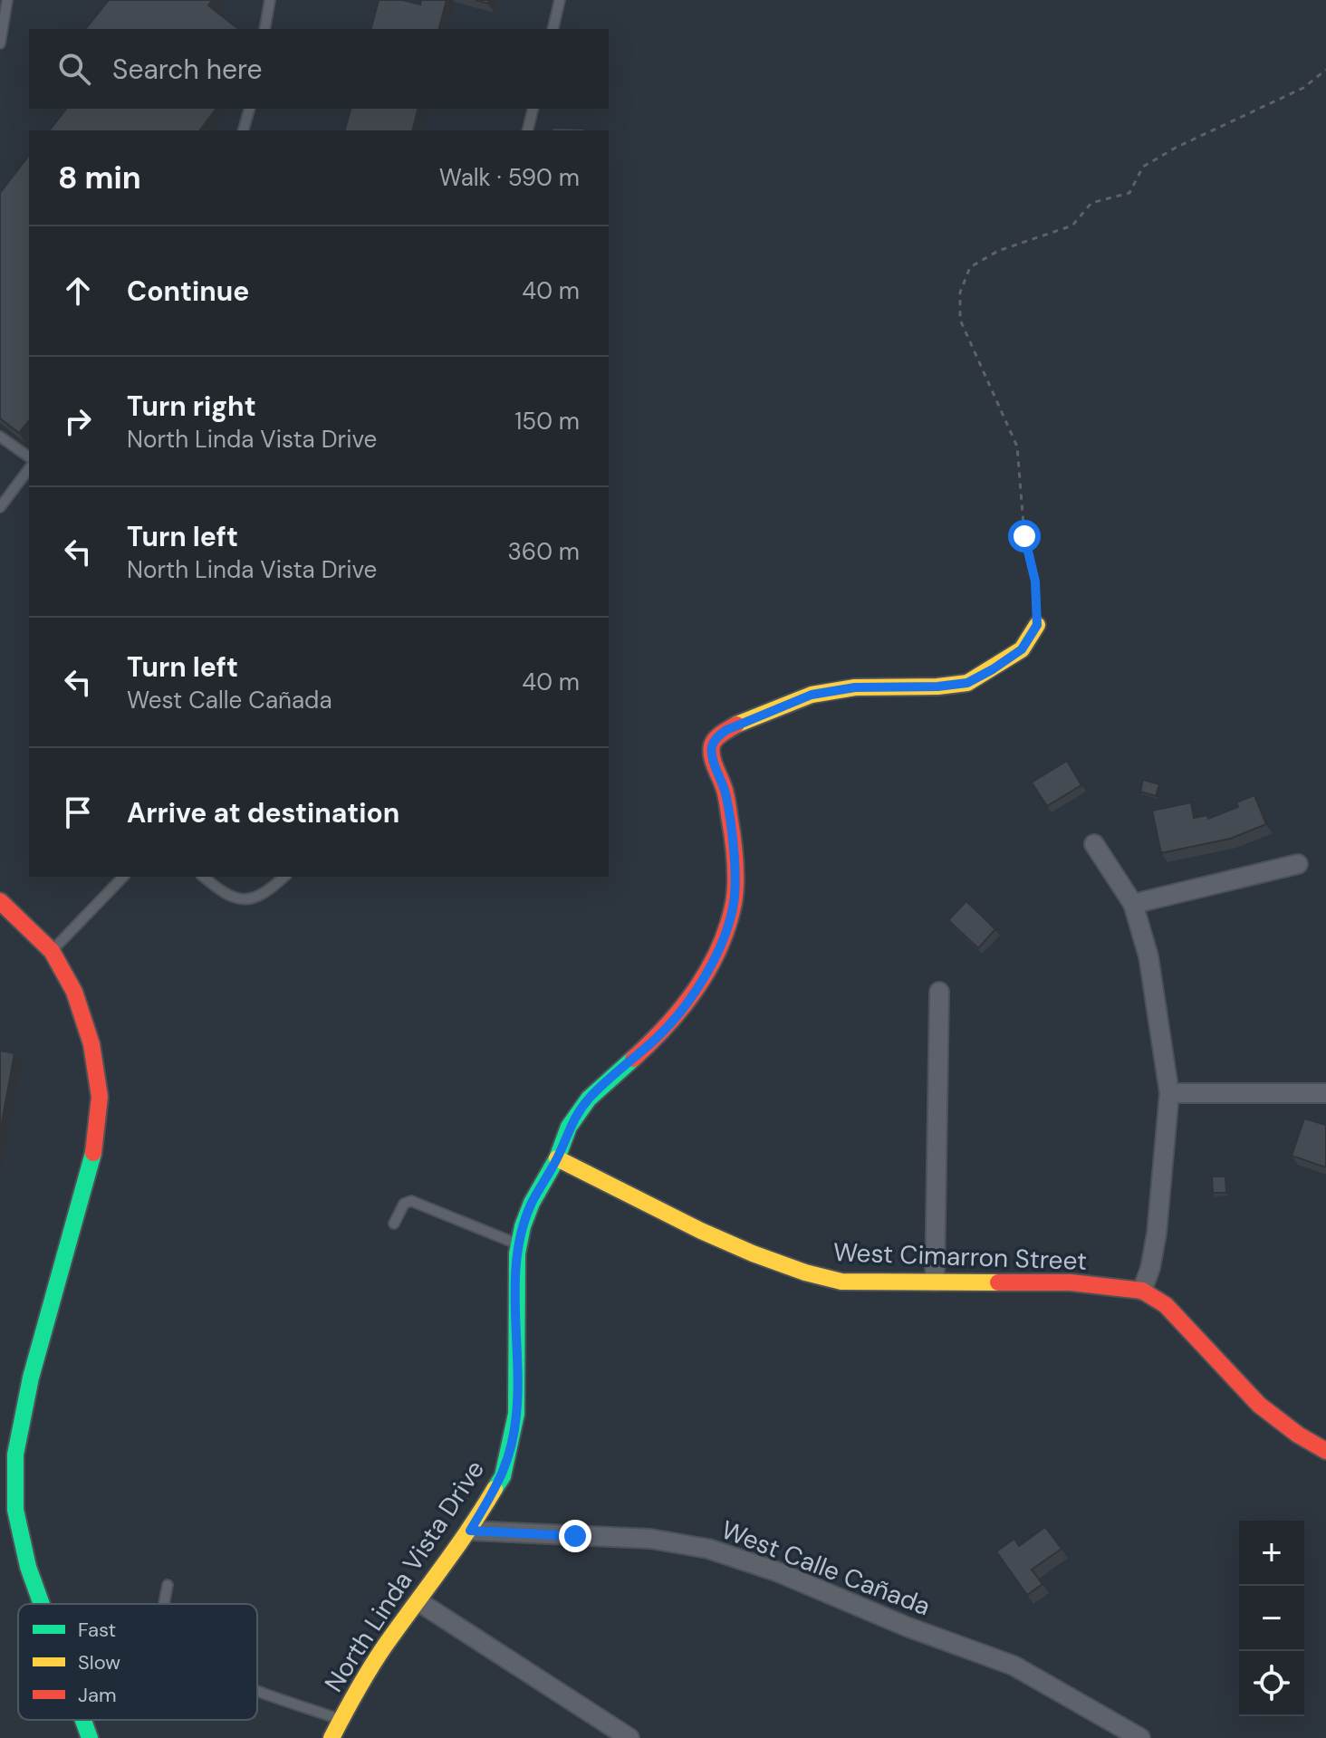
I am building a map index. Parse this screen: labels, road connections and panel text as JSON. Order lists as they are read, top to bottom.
{
  "streets": {
    "street": ["West Cimarron Street", "West Calle Cañada", "North Linda Vista Drive"]
  },
  "crossings": [
    ["West Cimarron Street", "North Linda Vista Drive"],
    ["West Calle Cañada", "North Linda Vista Drive"]
  ],
  "legend": ["Fast", "Slow", "Jam"],
  "page": {
    "search": "Search here",
    "heading": ["8 min", "Walk · 590 m"],
    "list": [
      ["Continue", "40 m"],
      ["Turn right", "North Linda Vista Drive", "150 m"],
      ["Turn left", "North Linda Vista Drive", "360 m"],
      ["Turn left", "West Calle Cañada", "40 m"],
      "Arrive at destination"
    ],
    "map_buttons": ["+", "−"]
  }
}
